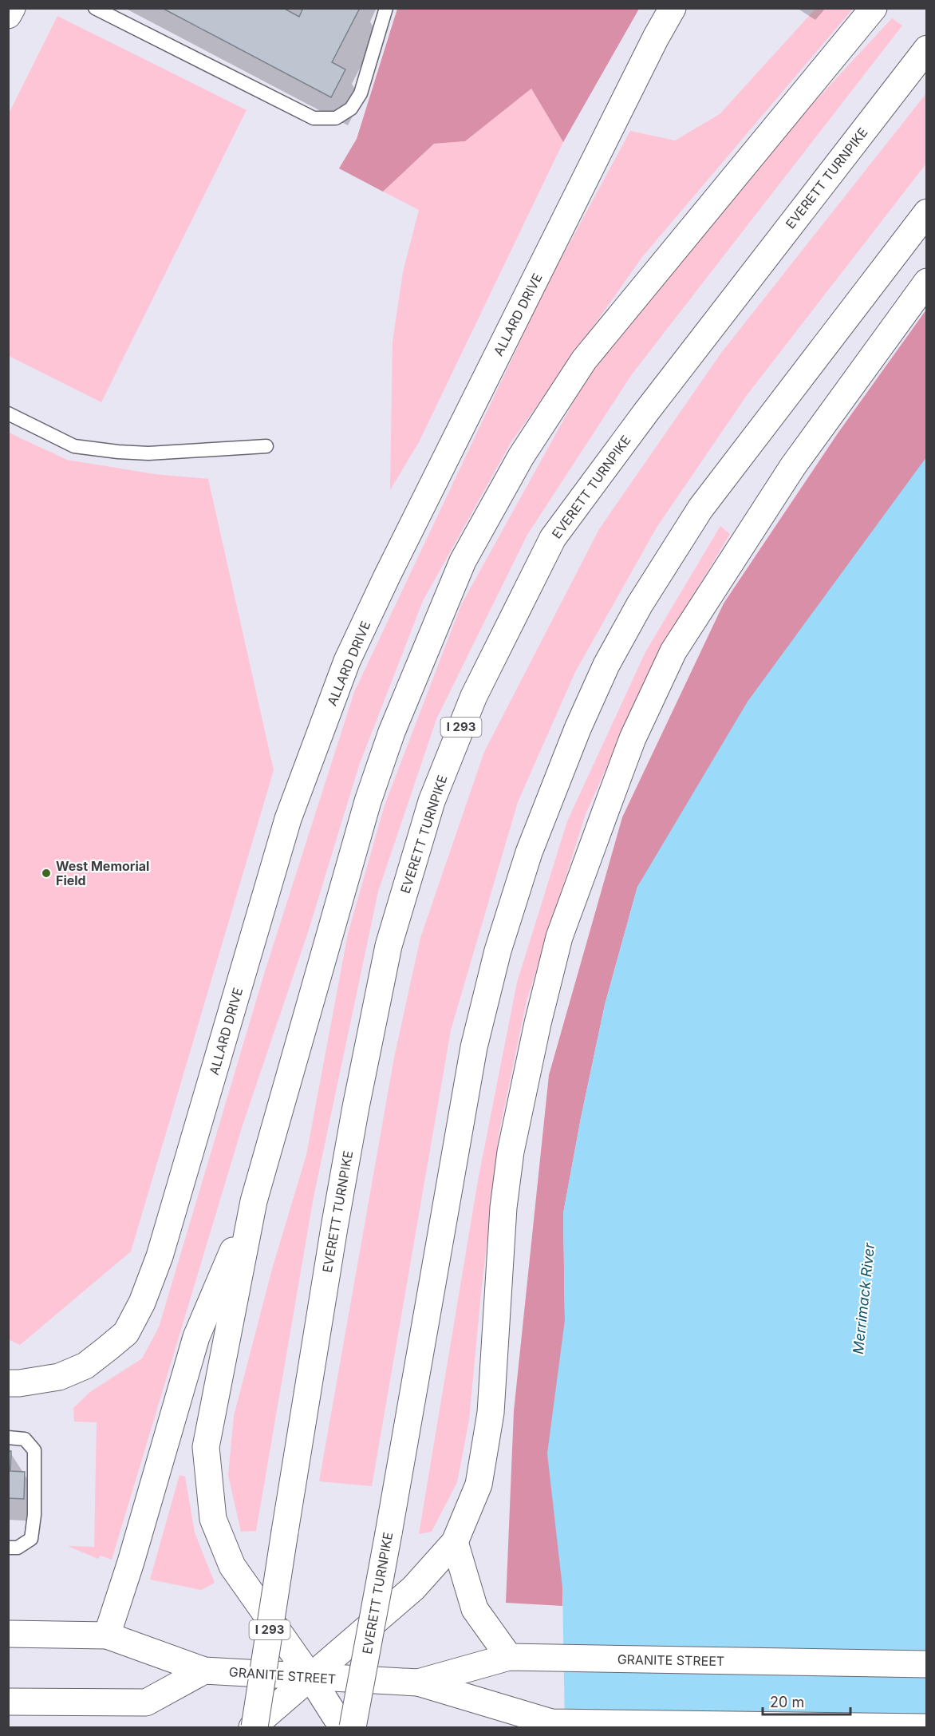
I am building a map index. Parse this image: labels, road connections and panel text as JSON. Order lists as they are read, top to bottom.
{
  "streets": {
    "main road": [
      "EVERETT TURNPIKE",
      "ALLARD DRIVE",
      "I 293",
      "GRANITE STREET"
    ]
  },
  "water": ["Merrimack River"],
  "places": ["West Memorial Field"],
  "scale_bar": "20 m"
}
